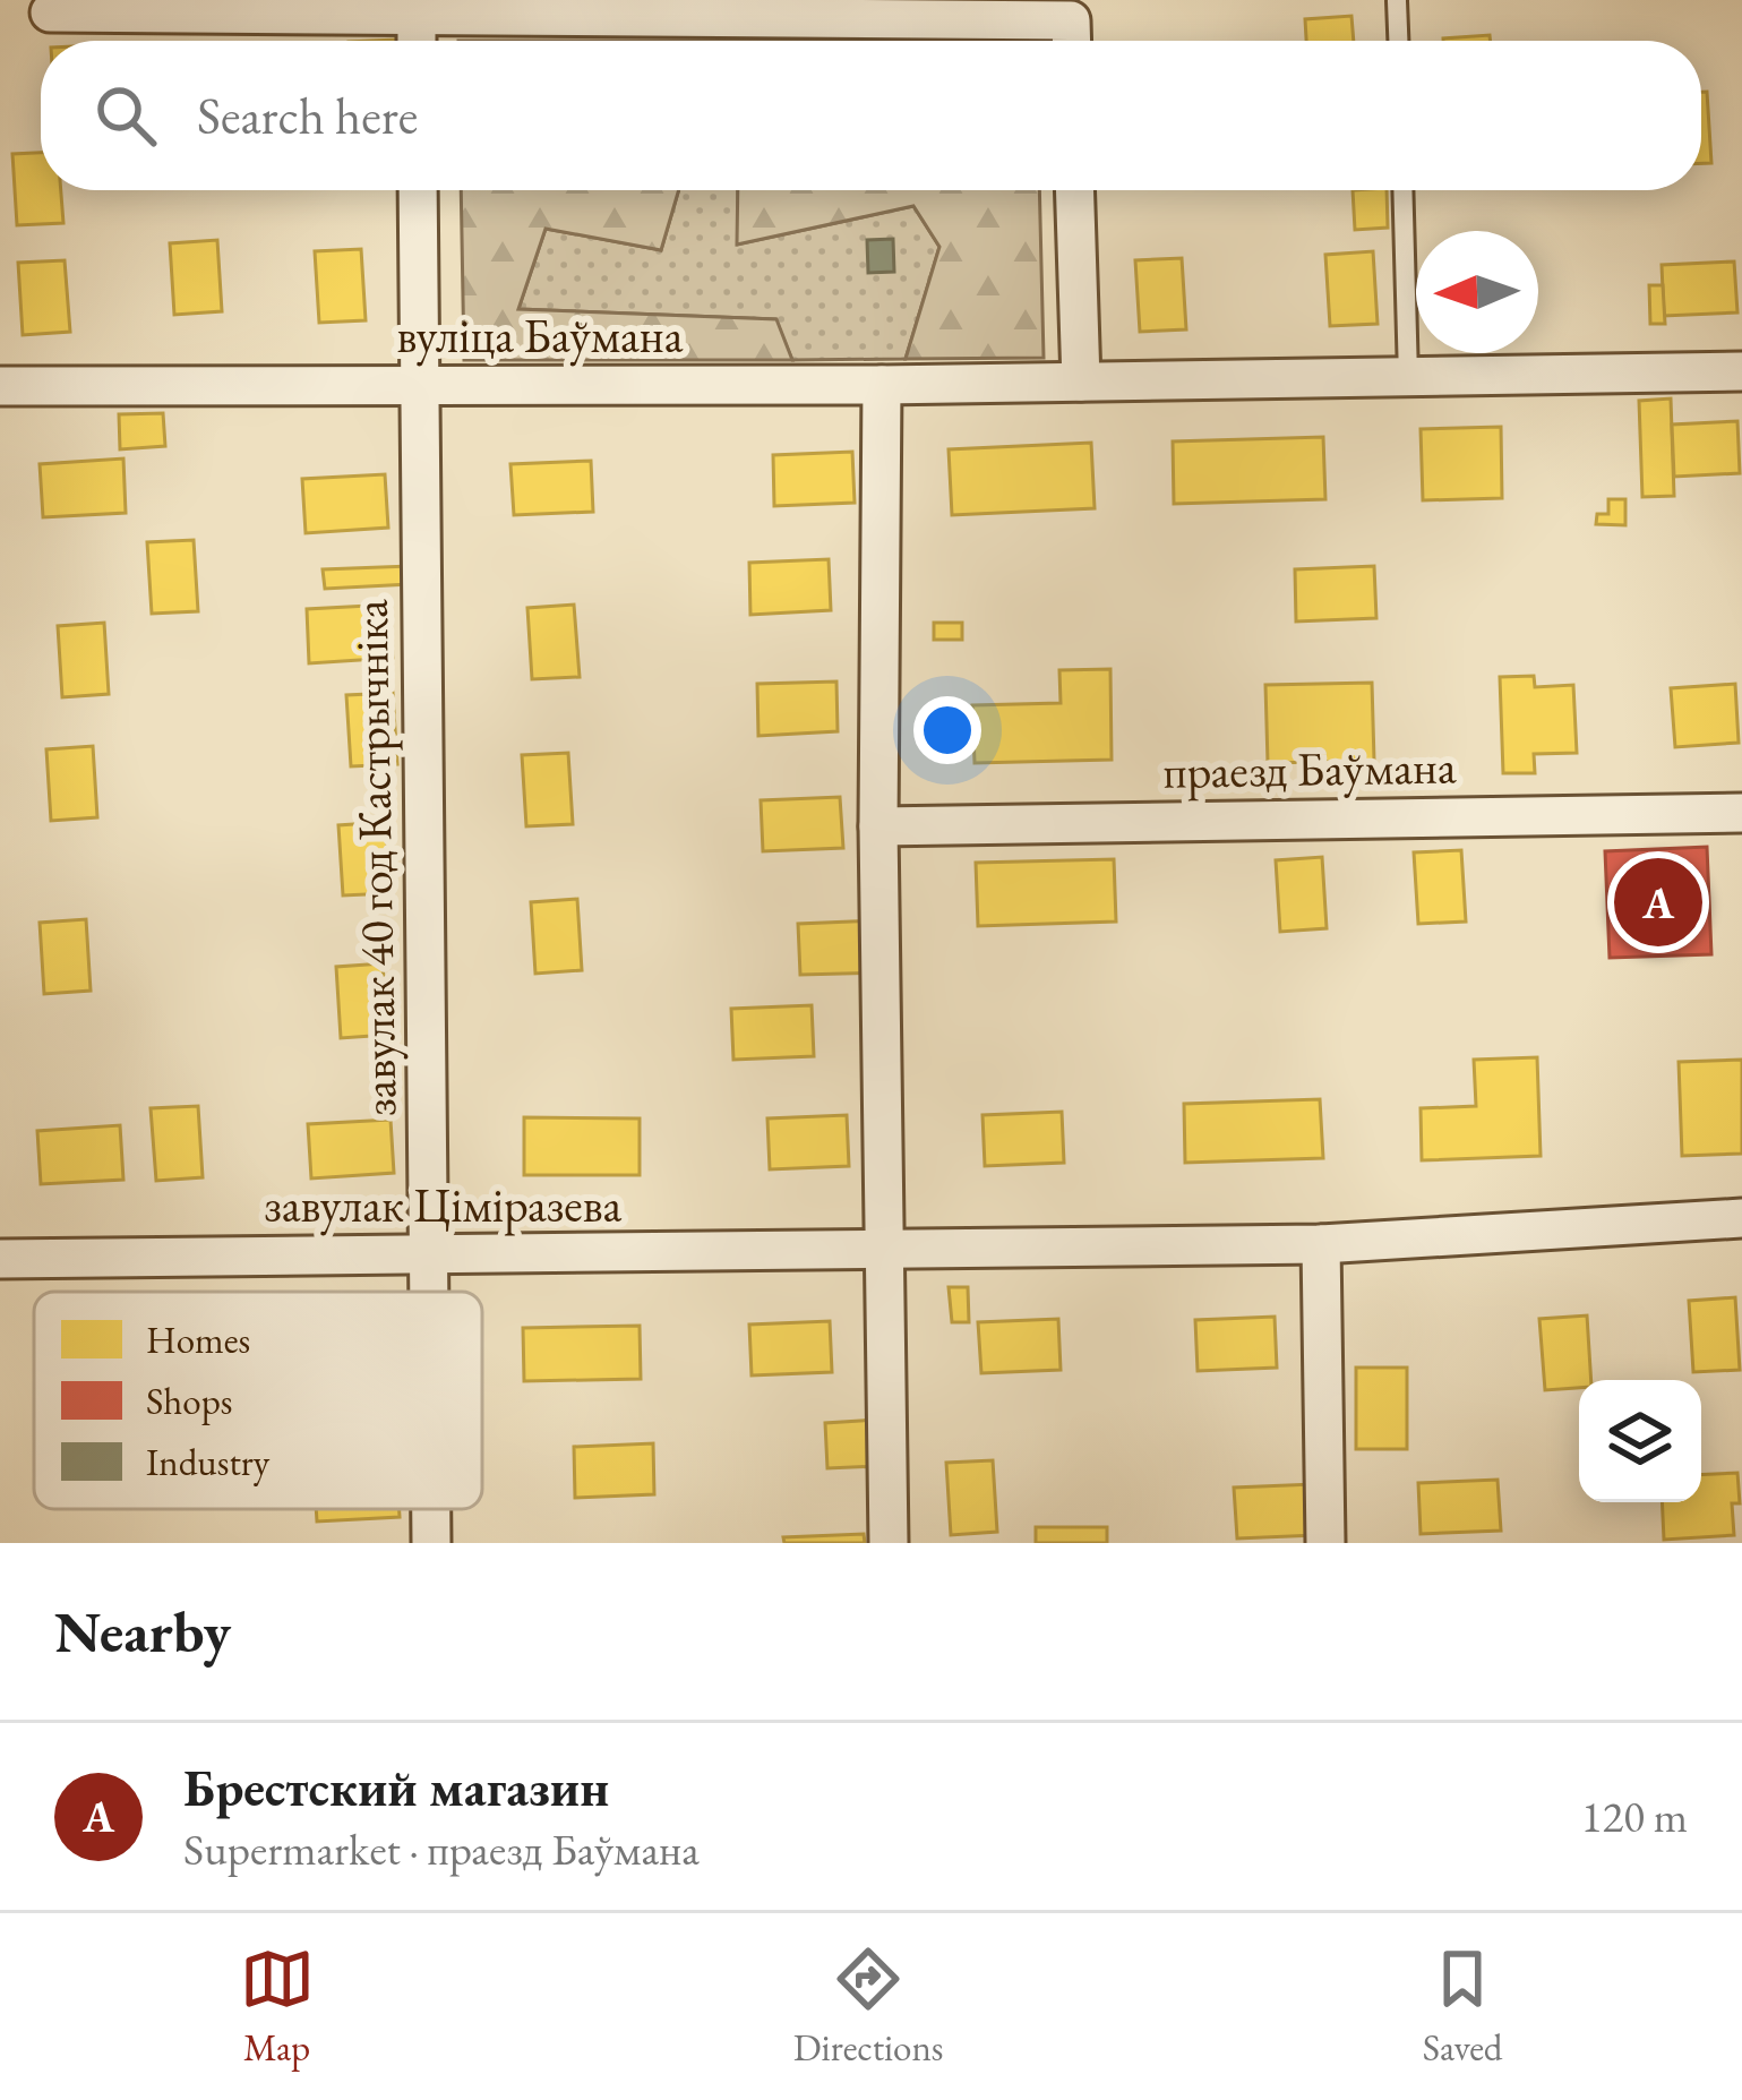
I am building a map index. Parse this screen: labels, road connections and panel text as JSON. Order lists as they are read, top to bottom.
{
  "streets": {
    "street": [
      "вуліца Баўмана",
      "праезд Баўмана",
      "завулак 40 год Кастрычніка",
      "завулак Ціміразева"
    ]
  },
  "crossings": [
    ["вуліца Баўмана", "завулак 40 год Кастрычніка"],
    ["завулак 40 год Кастрычніка", "завулак Ціміразева"]
  ],
  "legend": ["Homes", "Shops", "Industry"],
  "north": "left",
  "page": {
    "search": "Search here",
    "pins": "A",
    "heading": "Nearby",
    "list": [
      {
        "mark": "A",
        "name": "Брестский магазин",
        "note": "Supermarket · праезд Баўмана",
        "value": "120 m"
      }
    ],
    "nav": ["Map", "Directions", "Saved"]
  }
}
